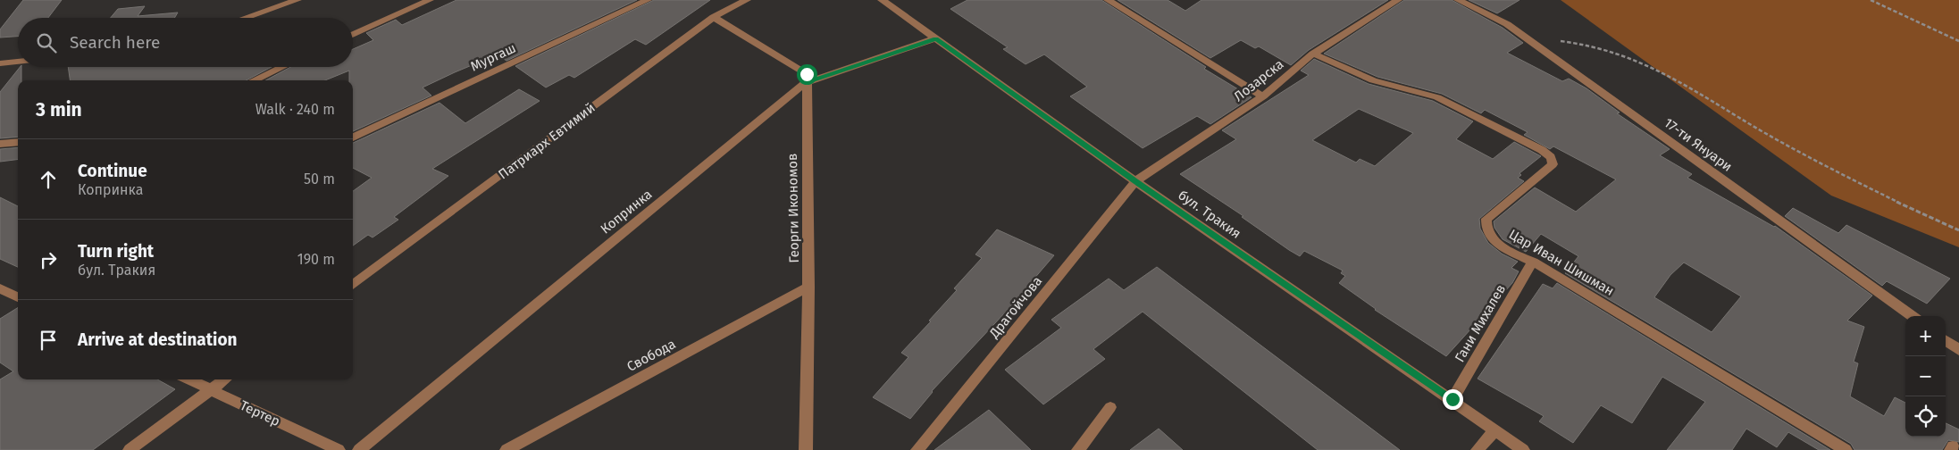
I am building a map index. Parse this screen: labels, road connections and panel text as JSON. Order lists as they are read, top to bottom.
{
  "streets": {
    "street": [
      "Мургаш",
      "Лозарска",
      "Патриарх Евтимий",
      "17-ти Януари",
      "Георги Икономов",
      "Копринка",
      "бул. Тракия",
      "Цар Иван Шишман",
      "Драгойчова",
      "Гани Михалев",
      "Свобода",
      "Тертер"
    ]
  },
  "crossings": [
    ["Лозарска", "бул. Тракия"],
    ["Лозарска", "Цар Иван Шишман"],
    ["Лозарска", "Драгойчова"],
    ["Георги Икономов", "Копринка"],
    ["Георги Икономов", "Свобода"],
    ["Копринка", "бул. Тракия"],
    ["бул. Тракия", "Драгойчова"],
    ["бул. Тракия", "Гани Михалев"],
    ["Цар Иван Шишман", "Гани Михалев"]
  ],
  "page": {
    "search": "Search here",
    "heading": ["3 min", "Walk · 240 m"],
    "list": [
      ["Continue", "Копринка", "50 m"],
      ["Turn right", "бул. Тракия", "190 m"],
      "Arrive at destination"
    ],
    "map_buttons": ["+", "−"]
  }
}
